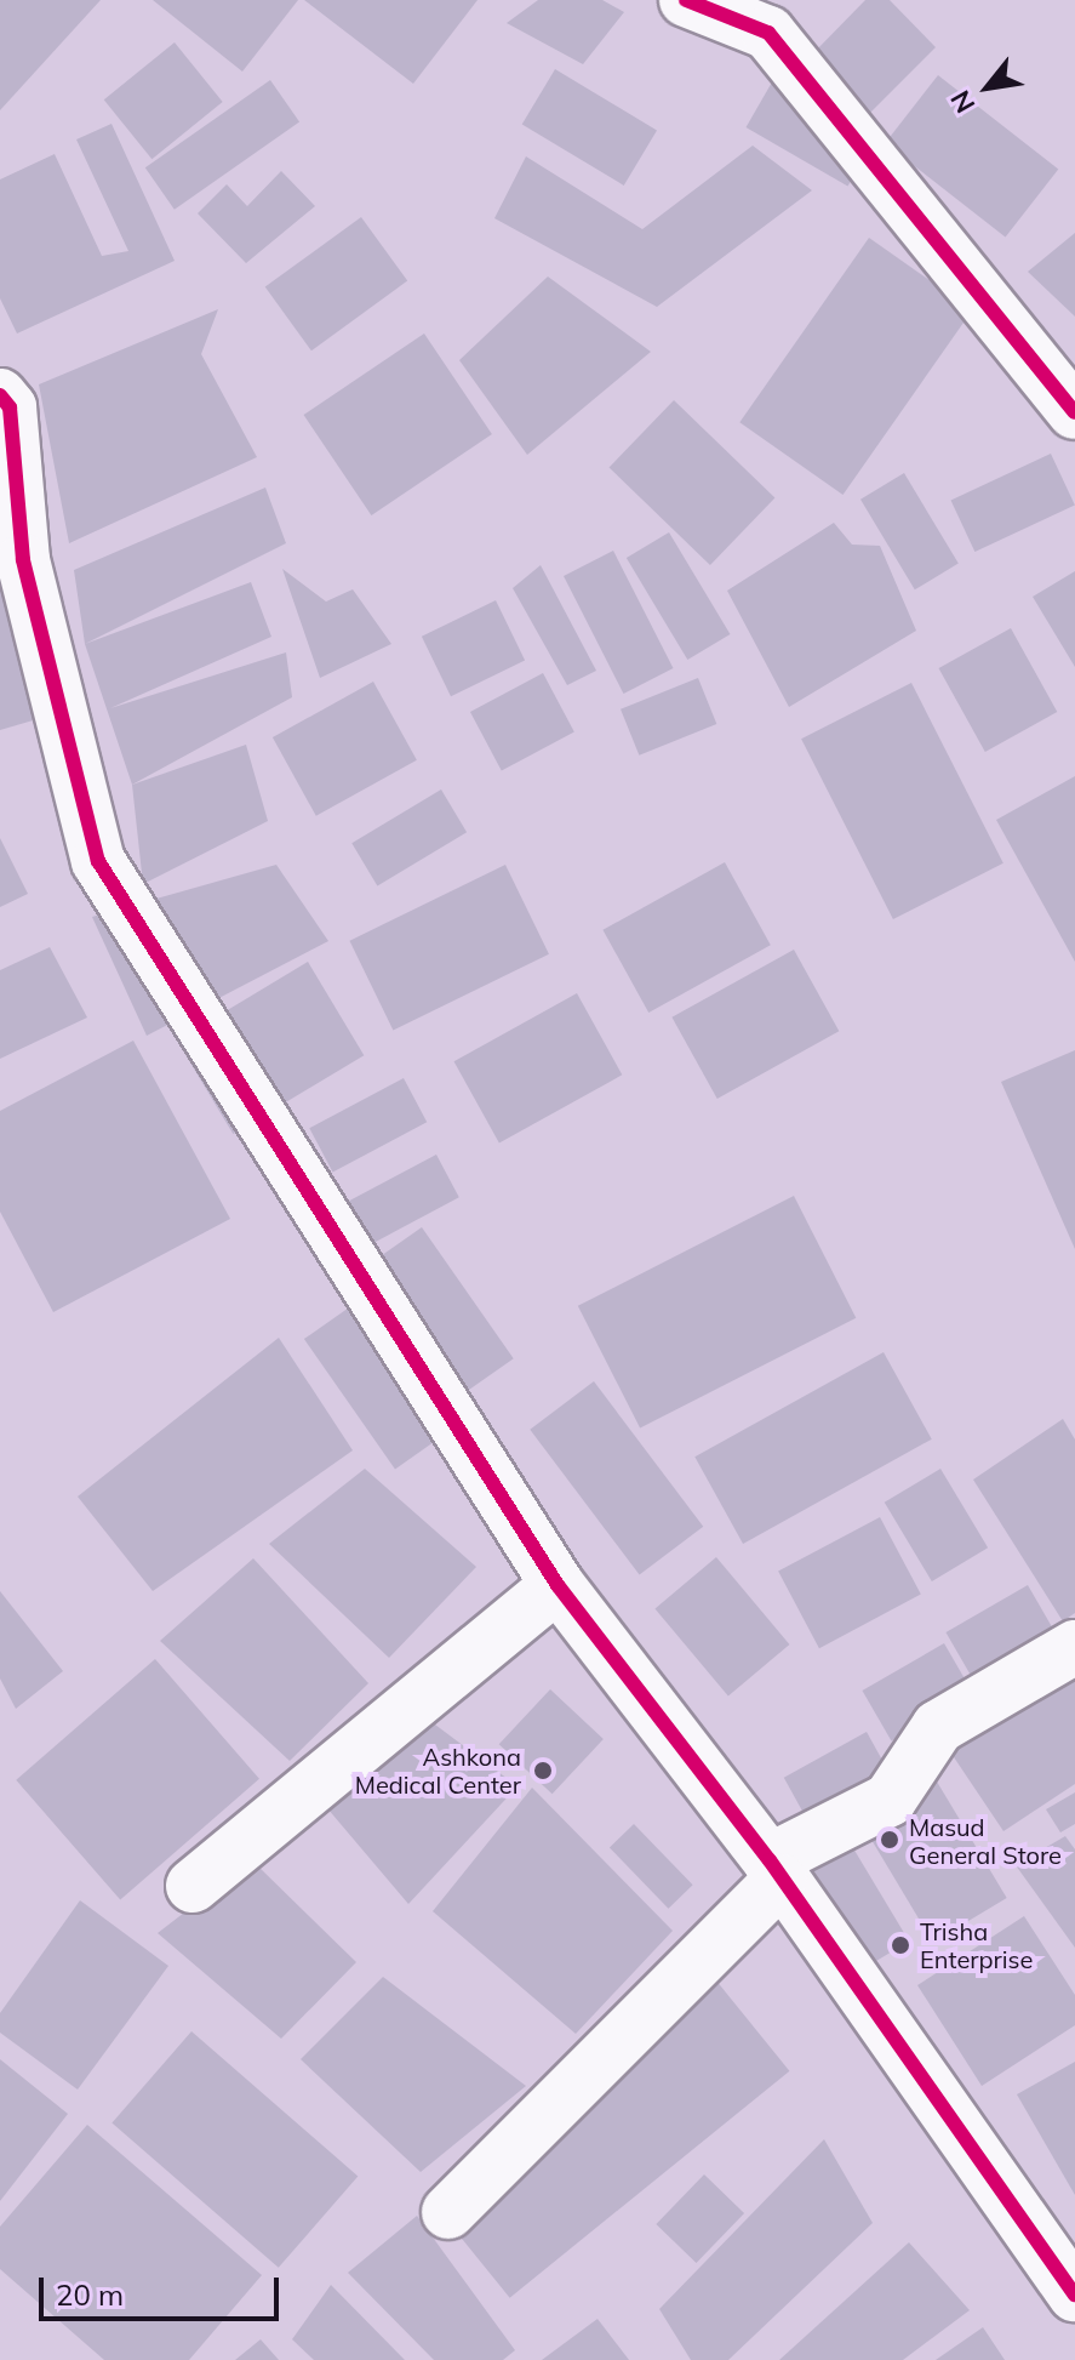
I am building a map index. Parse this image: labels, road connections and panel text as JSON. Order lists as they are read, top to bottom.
{
  "places": ["Ashkona Medical Center", "Masud General Store", "Trisha Enterprise"],
  "scale_bar": "20 m",
  "north": "bottom left"
}
